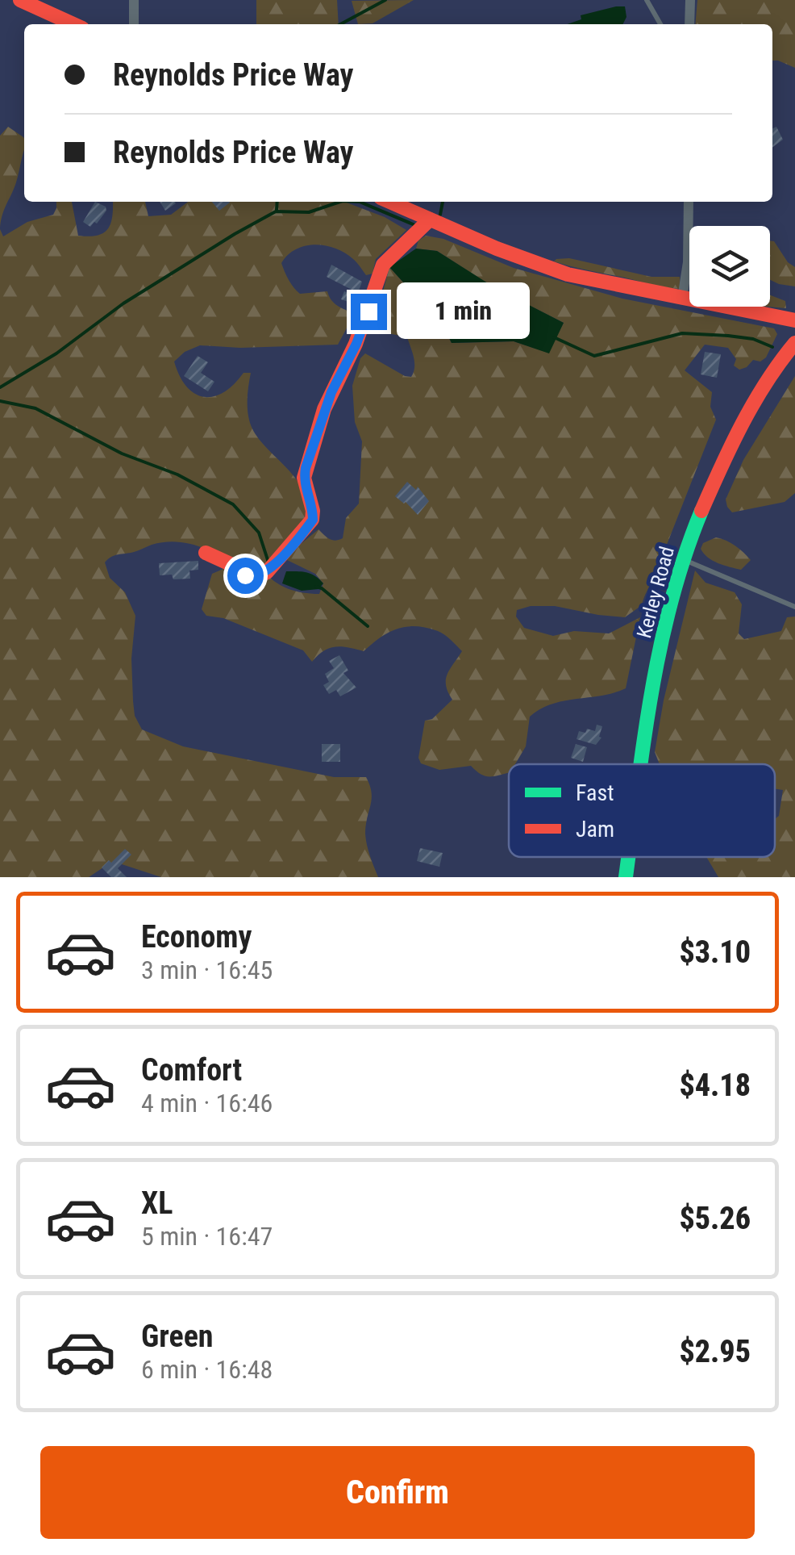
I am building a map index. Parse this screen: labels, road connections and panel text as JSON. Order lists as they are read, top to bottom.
{
  "streets": {
    "street": ["Kerley Road"]
  },
  "legend": ["Fast", "Jam"],
  "page": {
    "banner": ["Reynolds Price Way", "Reynolds Price Way"],
    "bubble": "1 min",
    "list": [
      {
        "name": "Economy",
        "note": "3 min · 16:45",
        "value": "$3.10"
      },
      {
        "name": "Comfort",
        "note": "4 min · 16:46",
        "value": "$4.18"
      },
      {
        "name": "XL",
        "note": "5 min · 16:47",
        "value": "$5.26"
      },
      {
        "name": "Green",
        "note": "6 min · 16:48",
        "value": "$2.95"
      }
    ],
    "buttons": "Confirm"
  }
}
